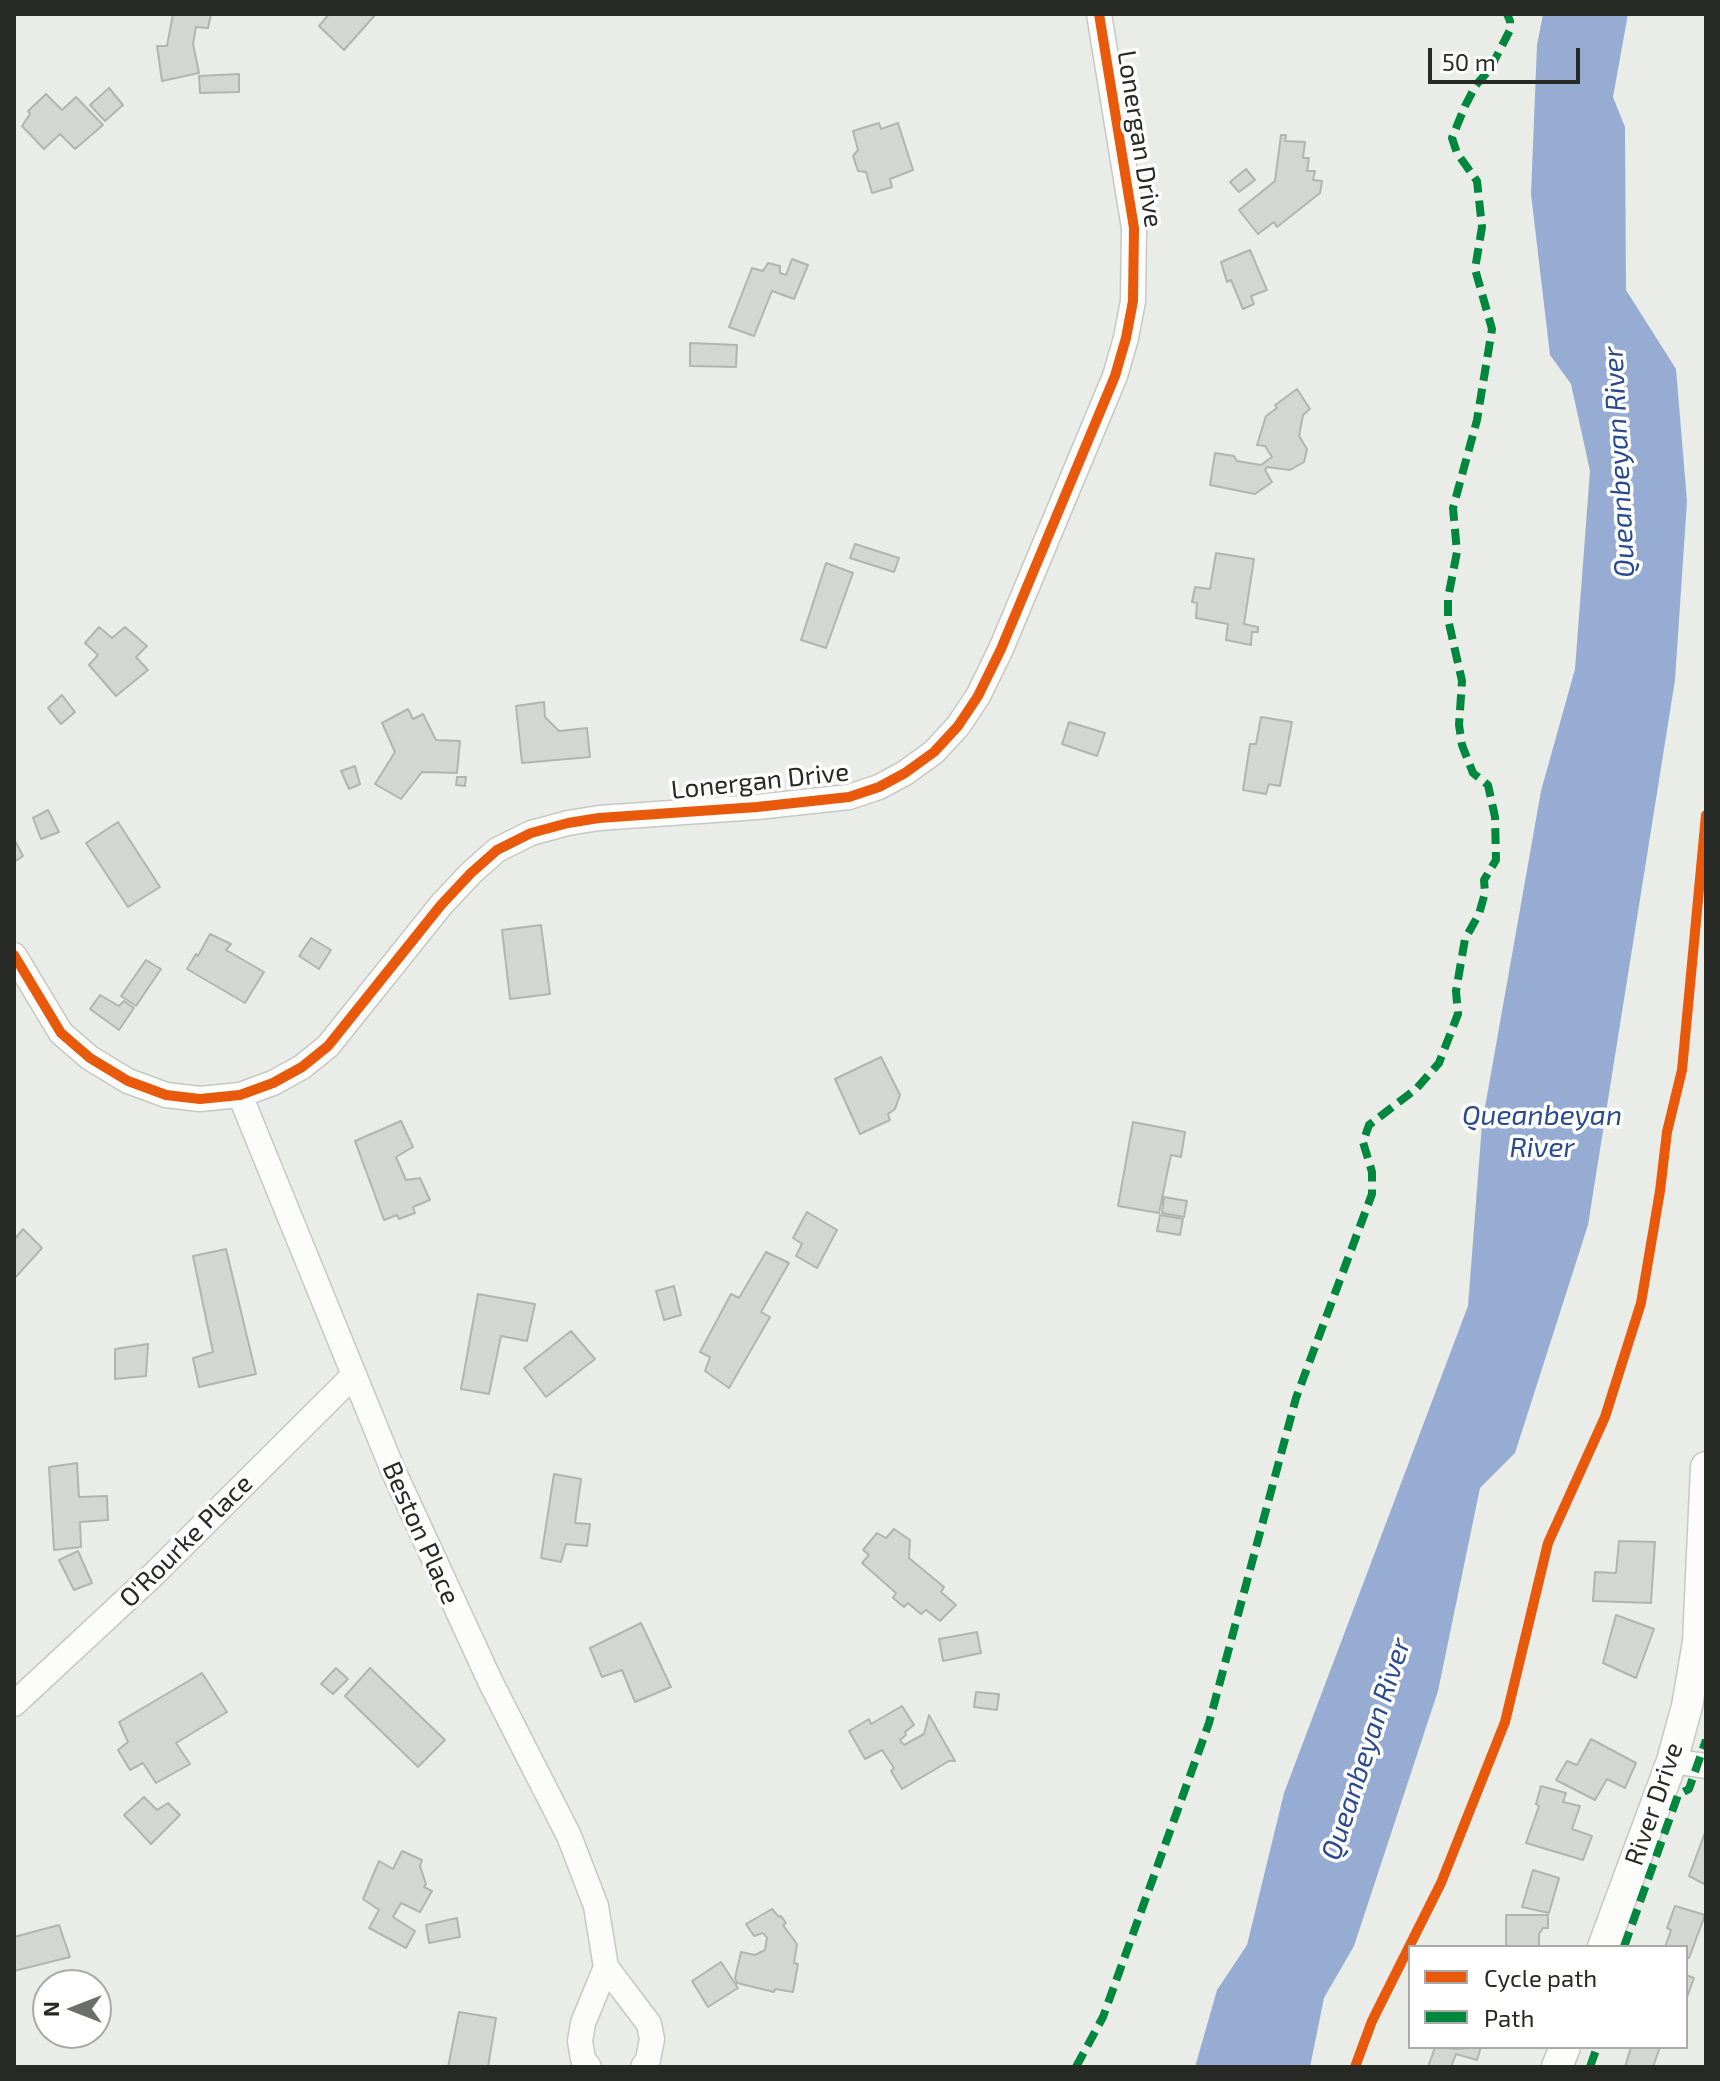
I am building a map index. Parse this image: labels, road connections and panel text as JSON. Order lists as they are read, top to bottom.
{
  "streets": {
    "street": [
      "Lonergan Drive",
      "Beston Place",
      "O'Rourke Place",
      "River Drive"
    ]
  },
  "crossings": [
    ["Lonergan Drive", "Beston Place"],
    ["Beston Place", "O'Rourke Place"]
  ],
  "water": ["Queanbeyan River"],
  "legend": ["Cycle path", "Path"],
  "scale_bar": "50 m",
  "north": "left"
}
